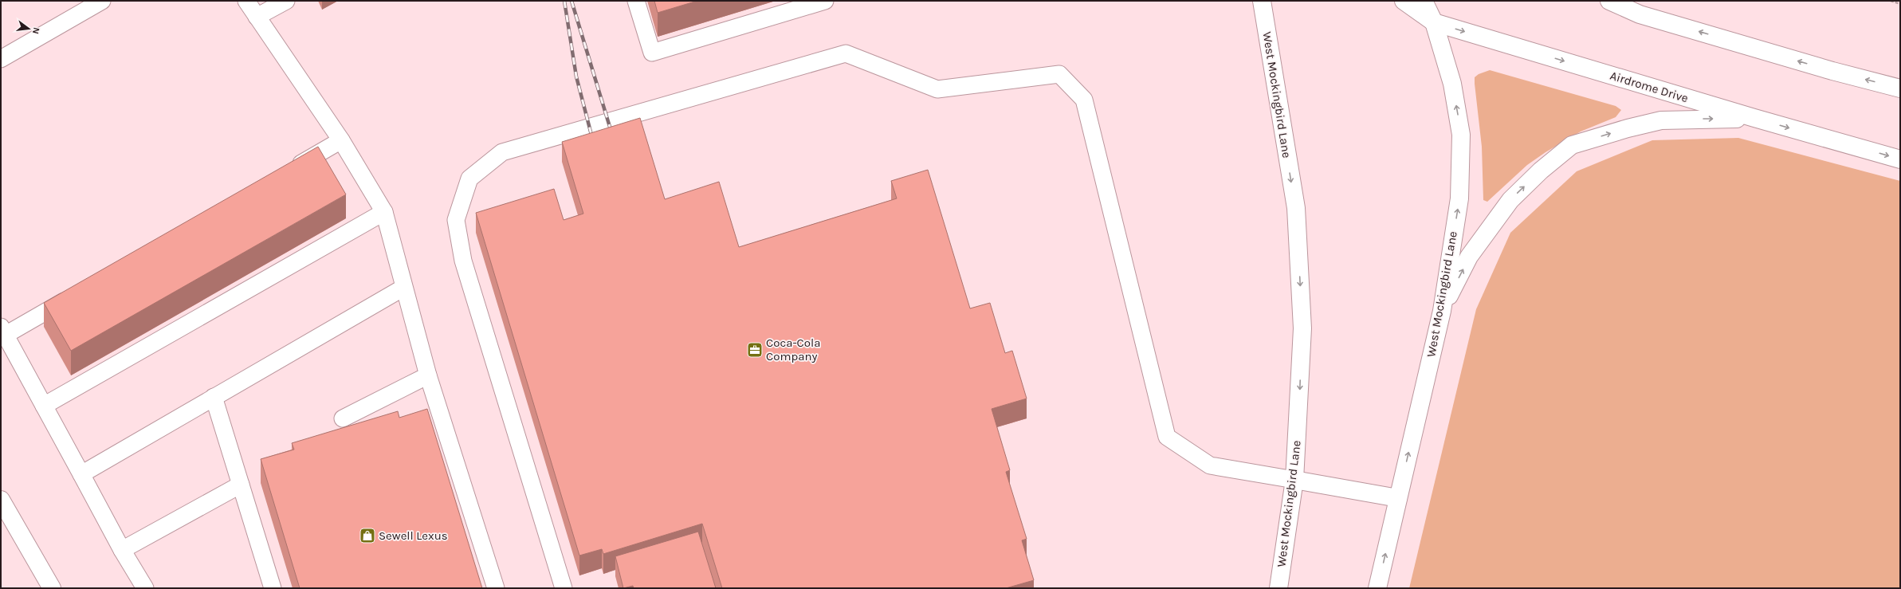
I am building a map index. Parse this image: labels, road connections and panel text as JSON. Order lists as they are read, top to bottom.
{
  "streets": {
    "main road": ["Airdrome Drive", "West Mockingbird Lane"]
  },
  "crossings": [
    ["Airdrome Drive", "West Mockingbird Lane"]
  ],
  "places": {
    "office": ["Coca-Cola Company"],
    "shop": ["Sewell Lexus"]
  },
  "north": "right"
}
